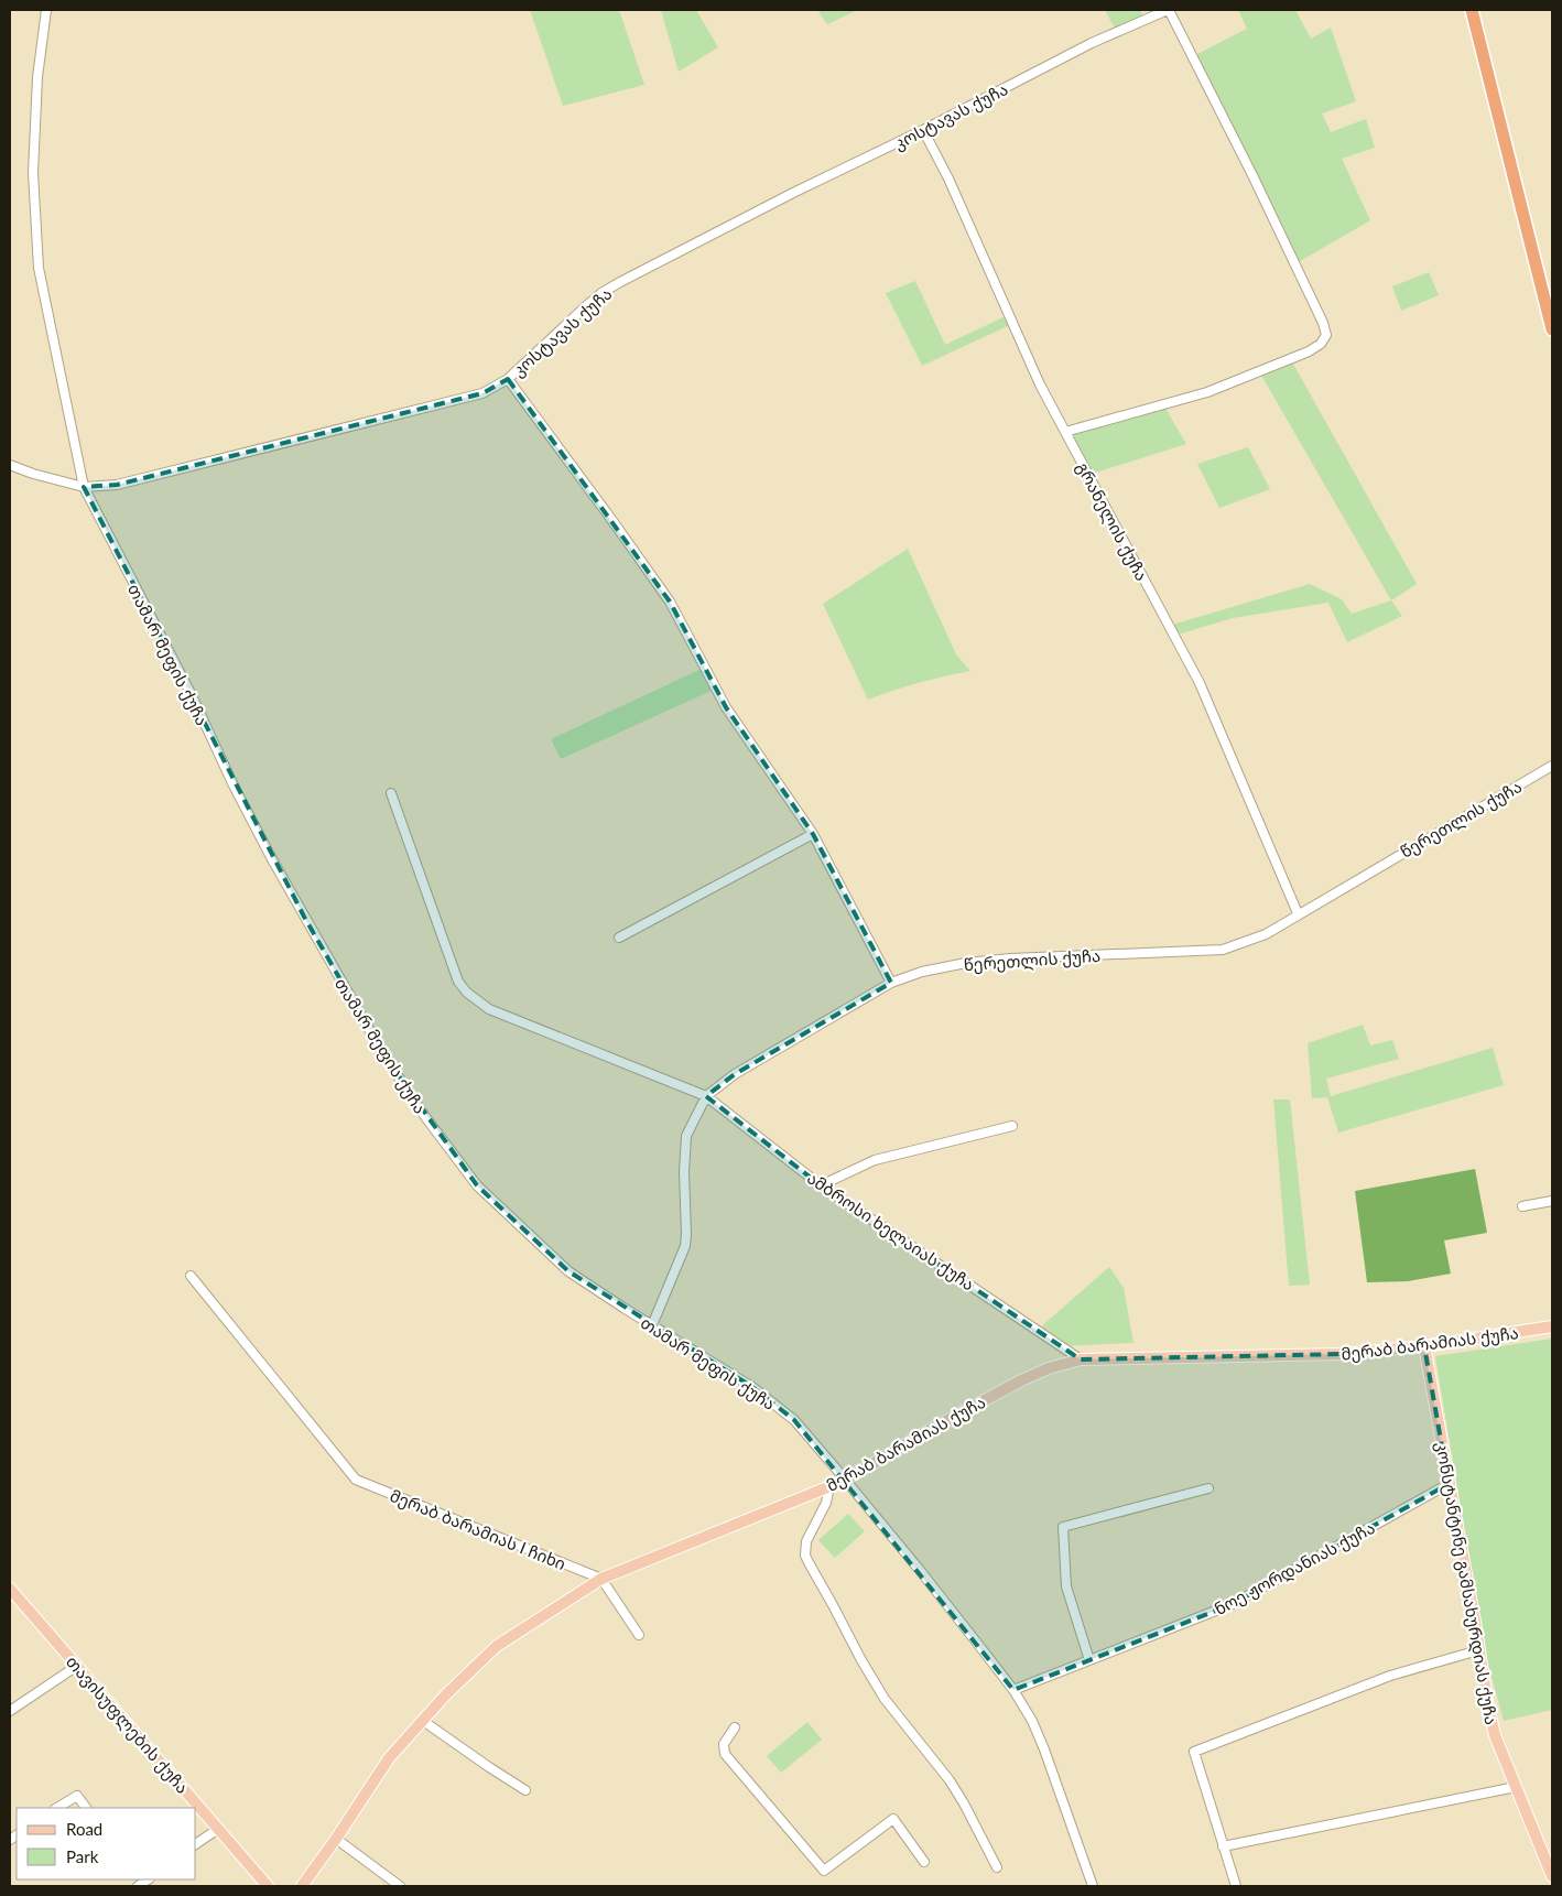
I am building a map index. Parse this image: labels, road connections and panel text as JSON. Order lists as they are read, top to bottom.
{
  "streets": {
    "main road": ["მერაბ ბარამიას ქუჩა", "კონსტანტინე გამსახურდიას ქუჩა", "თავისუფლების ქუჩა"],
    "street": [
      "კოსტავას ქუჩა",
      "გრანელის ქუჩა",
      "თამარ მეფის ქუჩა",
      "წერეთლის ქუჩა",
      "ამბროსი ხელაიას ქუჩა",
      "მერაბ ბარამიას I ჩიხი",
      "ნოე ჟორდანიას ქუჩა"
    ]
  },
  "crossings": [
    ["კოსტავას ქუჩა", "გრანელის ქუჩა"],
    ["კოსტავას ქუჩა", "თამარ მეფის ქუჩა"],
    ["გრანელის ქუჩა", "წერეთლის ქუჩა"],
    ["თამარ მეფის ქუჩა", "წერეთლის ქუჩა"],
    ["თამარ მეფის ქუჩა", "მერაბ ბარამიას ქუჩა"],
    ["თამარ მეფის ქუჩა", "ნოე ჟორდანიას ქუჩა"],
    ["წერეთლის ქუჩა", "ამბროსი ხელაიას ქუჩა"],
    ["ამბროსი ხელაიას ქუჩა", "მერაბ ბარამიას ქუჩა"],
    ["მერაბ ბარამიას ქუჩა", "მერაბ ბარამიას I ჩიხი"],
    ["მერაბ ბარამიას ქუჩა", "კონსტანტინე გამსახურდიას ქუჩა"],
    ["ნოე ჟორდანიას ქუჩა", "კონსტანტინე გამსახურდიას ქუჩა"]
  ],
  "legend": ["Road", "Park"]
}
